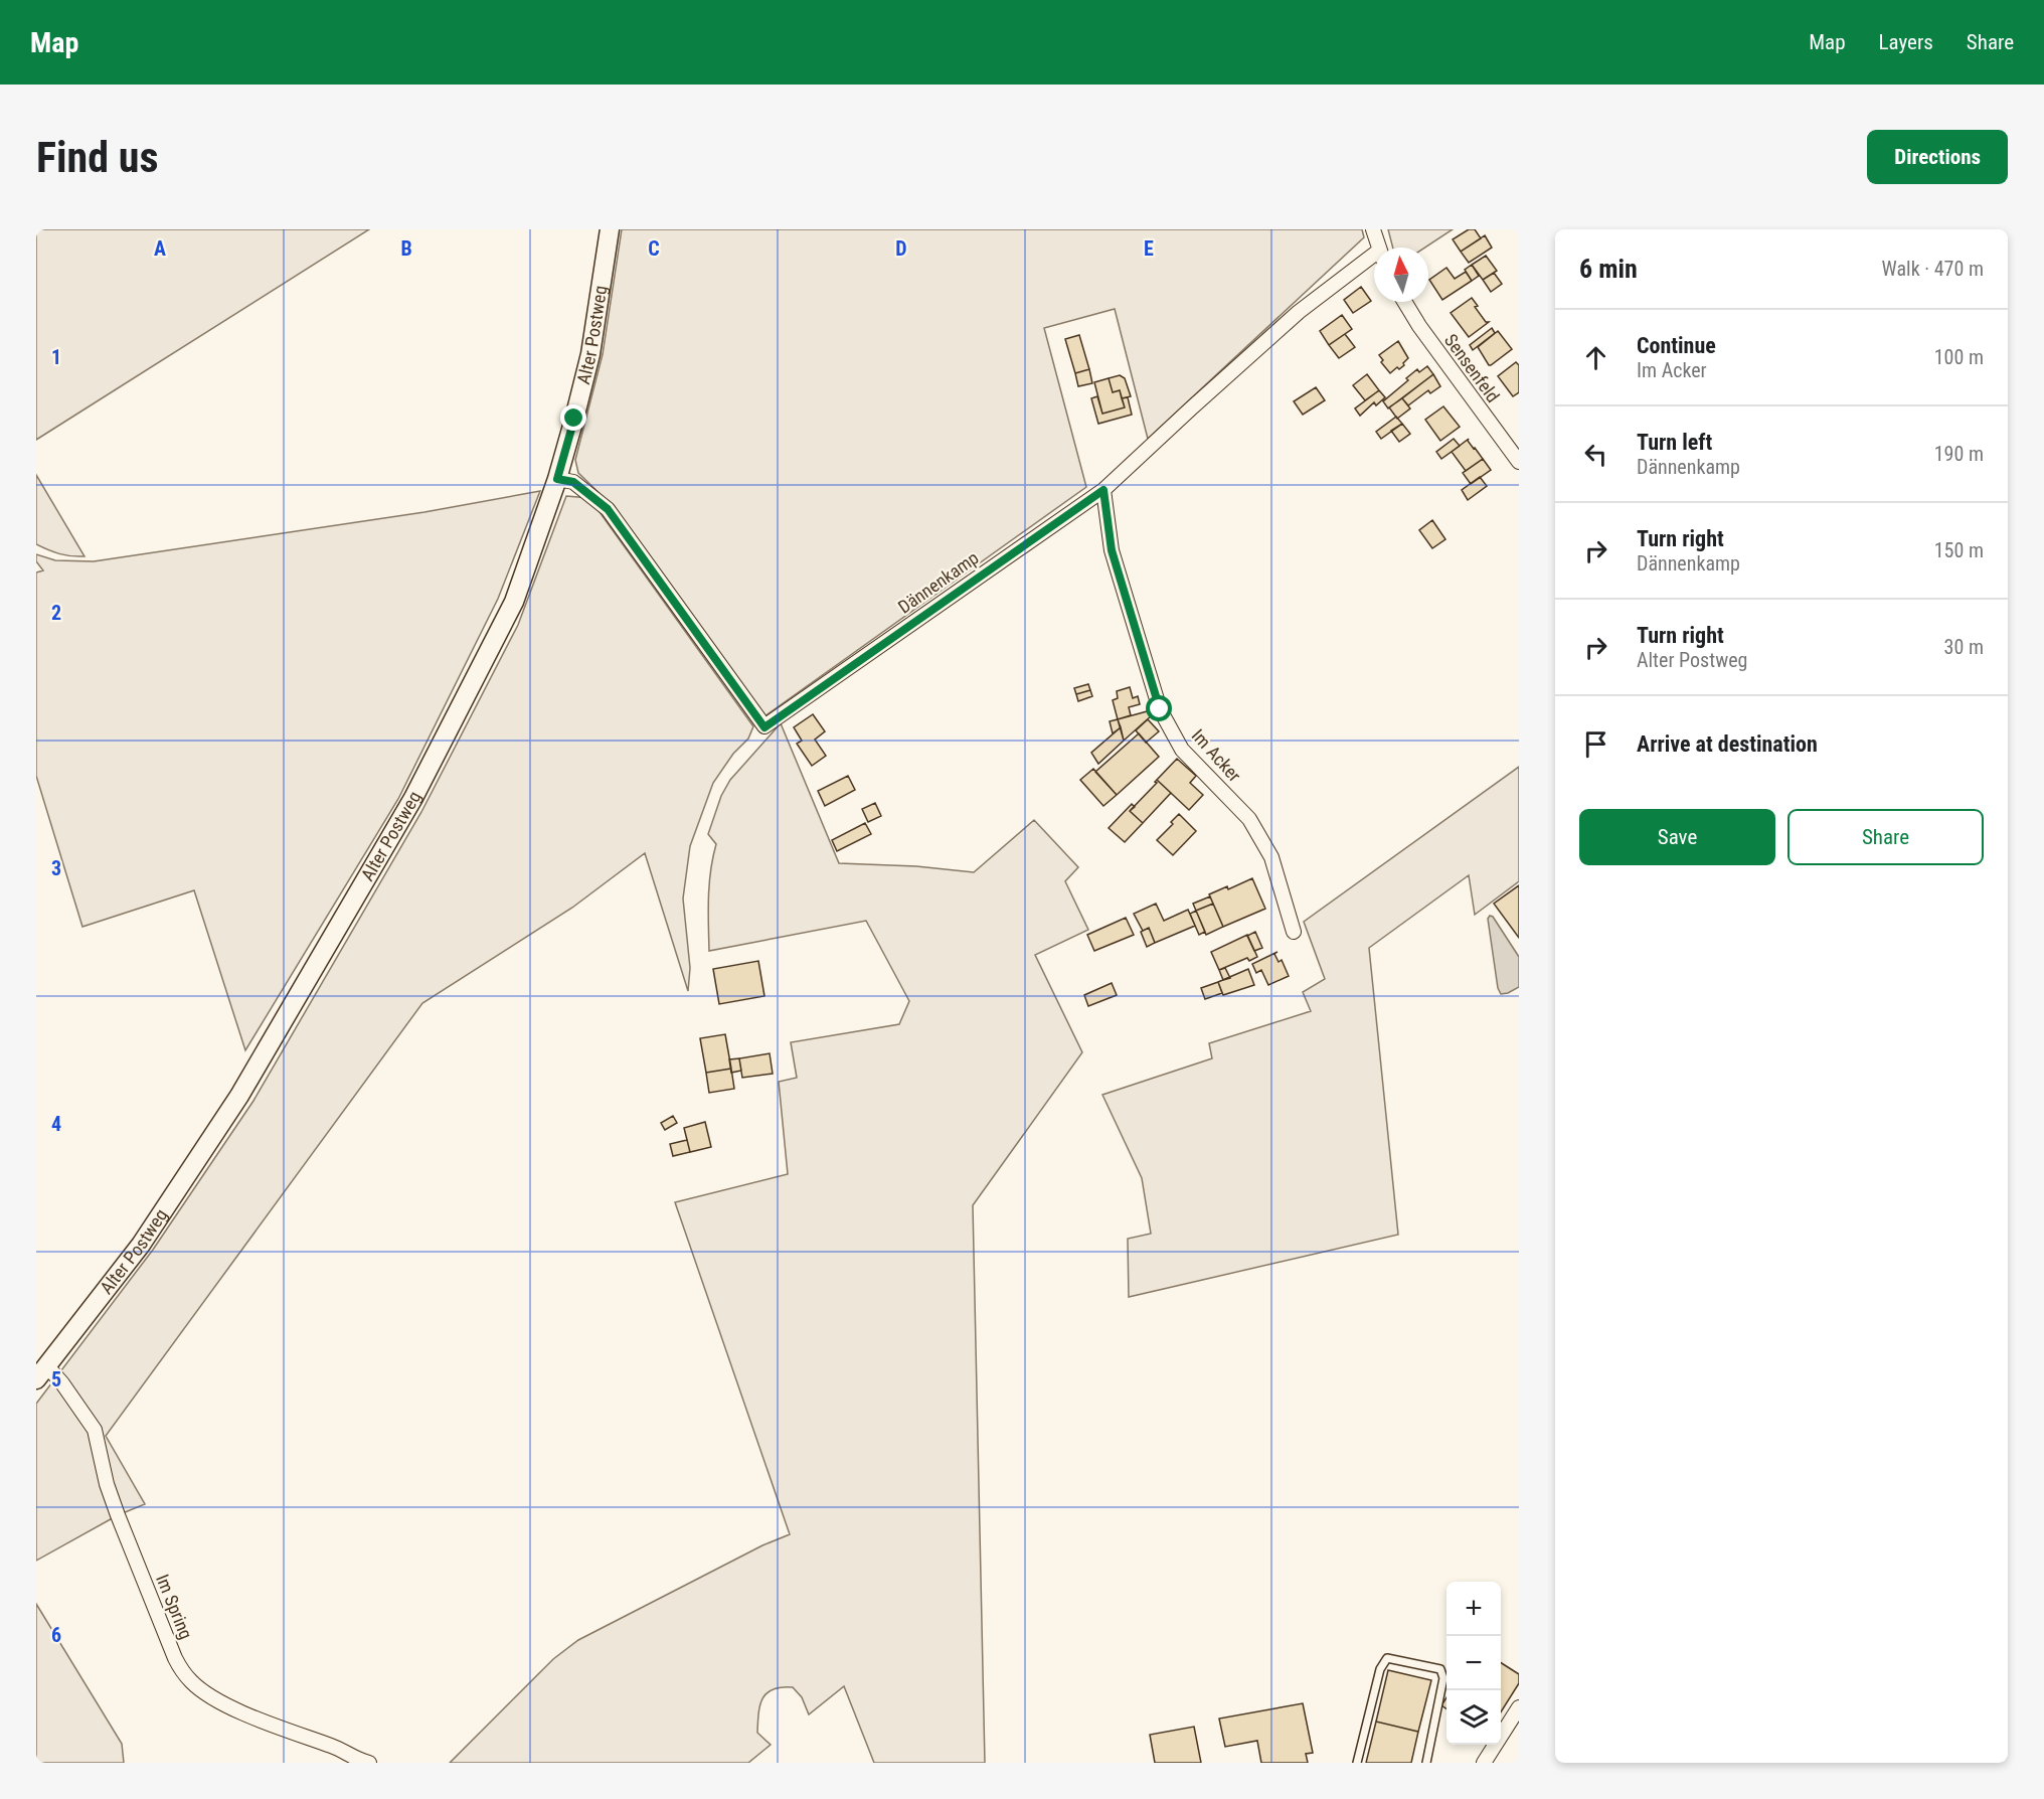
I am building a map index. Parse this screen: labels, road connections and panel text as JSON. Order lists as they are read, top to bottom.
{
  "streets": {
    "main road": ["Alter Postweg"],
    "street": [
      "Sensenfeld",
      "Dännenkamp",
      "Im Acker",
      "Im Spring"
    ]
  },
  "crossings": [
    ["Alter Postweg", "Dännenkamp"],
    ["Alter Postweg", "Im Spring"],
    ["Dännenkamp", "Im Acker"]
  ],
  "north": "top",
  "page": {
    "header": "Map",
    "nav": ["Map", "Layers", "Share"],
    "buttons": [
      "Directions",
      ["Save", "Share"]
    ],
    "title": "Find us",
    "heading": ["6 min", "Walk · 470 m"],
    "list": [
      ["Continue", "Im Acker", "100 m"],
      ["Turn left", "Dännenkamp", "190 m"],
      ["Turn right", "Dännenkamp", "150 m"],
      ["Turn right", "Alter Postweg", "30 m"],
      "Arrive at destination"
    ],
    "map_buttons": ["+", "−"]
  },
  "grid": {
    "columns": [
      "A",
      "B",
      "C",
      "D",
      "E"
    ],
    "rows": [
      "1",
      "2",
      "3",
      "4",
      "5",
      "6"
    ]
  }
}
